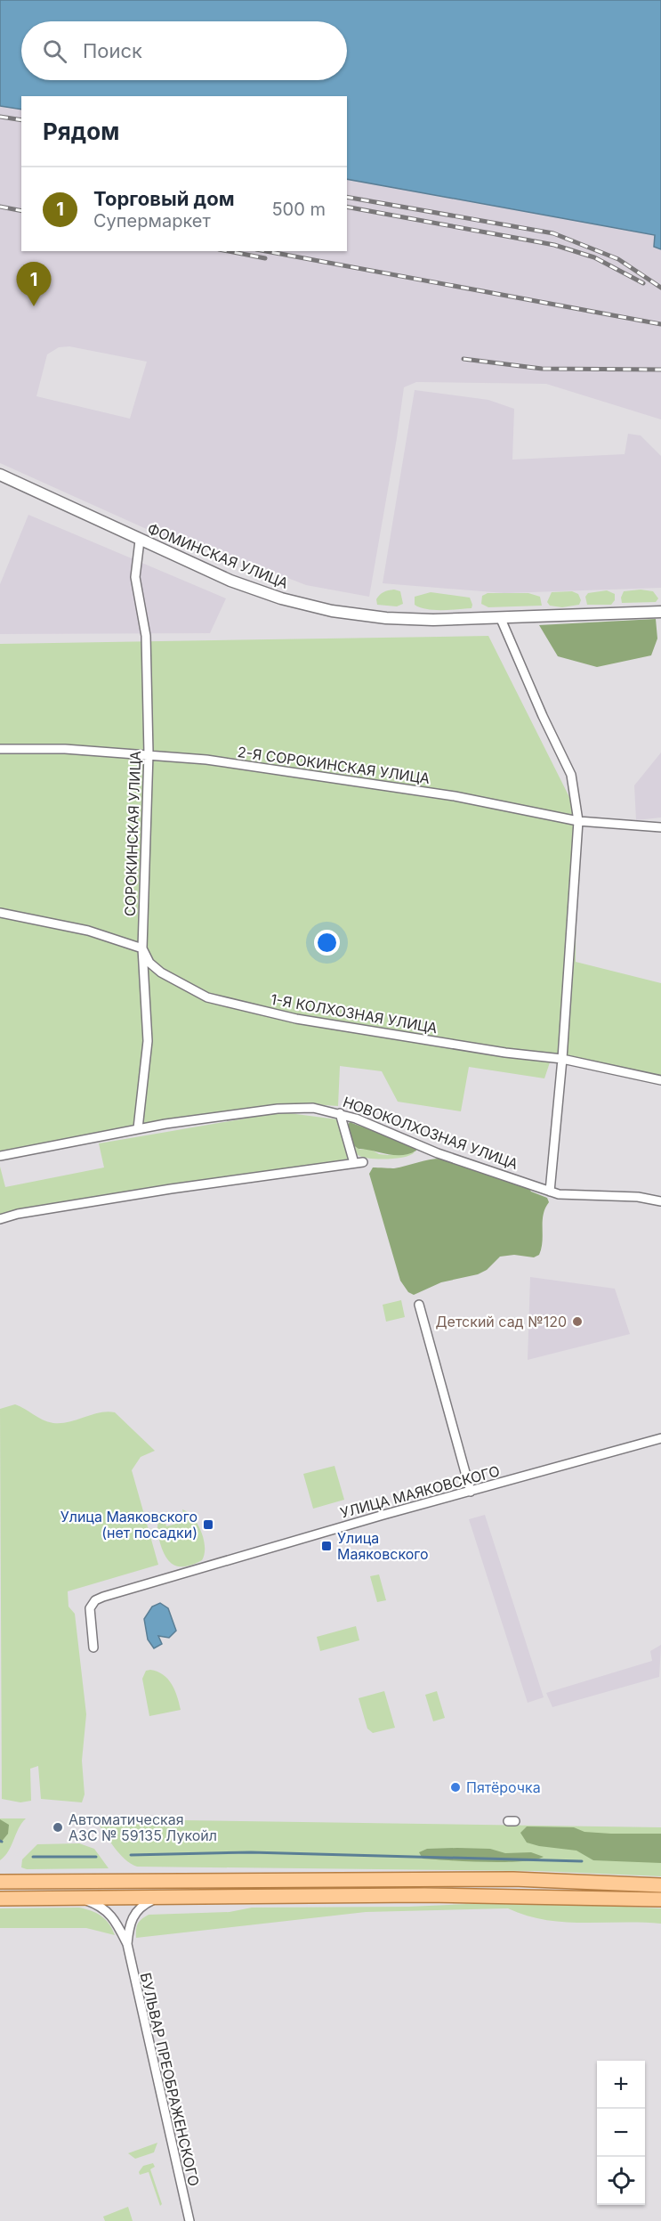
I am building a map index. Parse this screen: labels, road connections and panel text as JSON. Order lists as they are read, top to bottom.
{
  "streets": {
    "street": [
      "ФОМИНСКАЯ УЛИЦА",
      "2-Я СОРОКИНСКАЯ УЛИЦА",
      "СОРОКИНСКАЯ УЛИЦА",
      "1-Я КОЛХОЗНАЯ УЛИЦА",
      "НОВОКОЛХОЗНАЯ УЛИЦА",
      "УЛИЦА МАЯКОВСКОГО",
      "БУЛЬВАР ПРЕОБРАЖЕНСКОГО"
    ]
  },
  "crossings": [
    ["ФОМИНСКАЯ УЛИЦА", "СОРОКИНСКАЯ УЛИЦА"],
    ["2-Я СОРОКИНСКАЯ УЛИЦА", "СОРОКИНСКАЯ УЛИЦА"],
    ["СОРОКИНСКАЯ УЛИЦА", "1-Я КОЛХОЗНАЯ УЛИЦА"],
    ["СОРОКИНСКАЯ УЛИЦА", "НОВОКОЛХОЗНАЯ УЛИЦА"]
  ],
  "places": {
    "other": ["Детский сад №120", "Пятёрочка", "Автоматическая АЗС № 59135 Лукойл"],
    "transit": ["Улица Маяковского (нет посадки)", "Улица Маяковского"]
  },
  "page": {
    "search": "Поиск",
    "heading": "Рядом",
    "list": [
      {
        "mark": "1",
        "name": "Торговый дом",
        "note": "Супермаркет",
        "value": "500 m"
      }
    ],
    "pins": "1",
    "map_buttons": ["+", "−"]
  }
}
